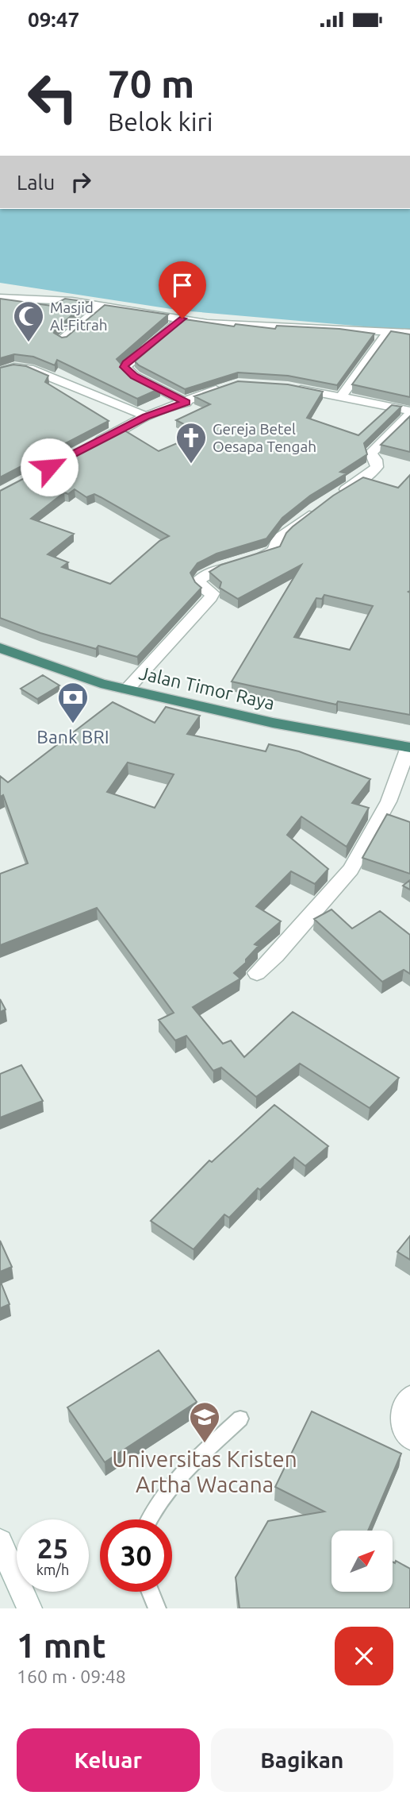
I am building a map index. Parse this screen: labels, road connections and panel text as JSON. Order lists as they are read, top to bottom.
{
  "streets": {
    "highway": ["Jalan Timor Raya"]
  },
  "places": {
    "mosque": ["Masjid Al-Fitrah"],
    "church": ["Gereja Betel Oesapa Tengah"],
    "bank": ["Bank BRI"],
    "school or university": ["Universitas Kristen Artha Wacana"]
  },
  "north": "top right",
  "page": {
    "status": "09:47",
    "turn": ["70 m", "Belok kiri"],
    "then": "Lalu",
    "speed": "25 km/h",
    "limit": "30",
    "heading": ["1 mnt", "160 m · 09:48"],
    "buttons": ["Keluar", "Bagikan"]
  }
}
